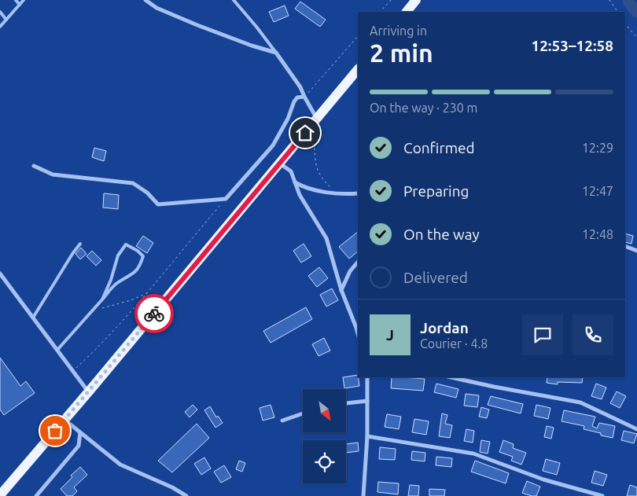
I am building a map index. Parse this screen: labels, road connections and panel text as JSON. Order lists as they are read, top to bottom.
{
  "north": "bottom right",
  "page": {
    "heading": ["2 min", "Arriving in", "12:53–12:58"],
    "panel": ["Jordan", "Courier · 4.8"],
    "bar": "On the way · 230 m",
    "list": [
      ["Confirmed", "12:29"],
      ["Preparing", "12:47"],
      ["On the way", "12:48"],
      "Delivered"
    ],
    "round": "J"
  }
}
